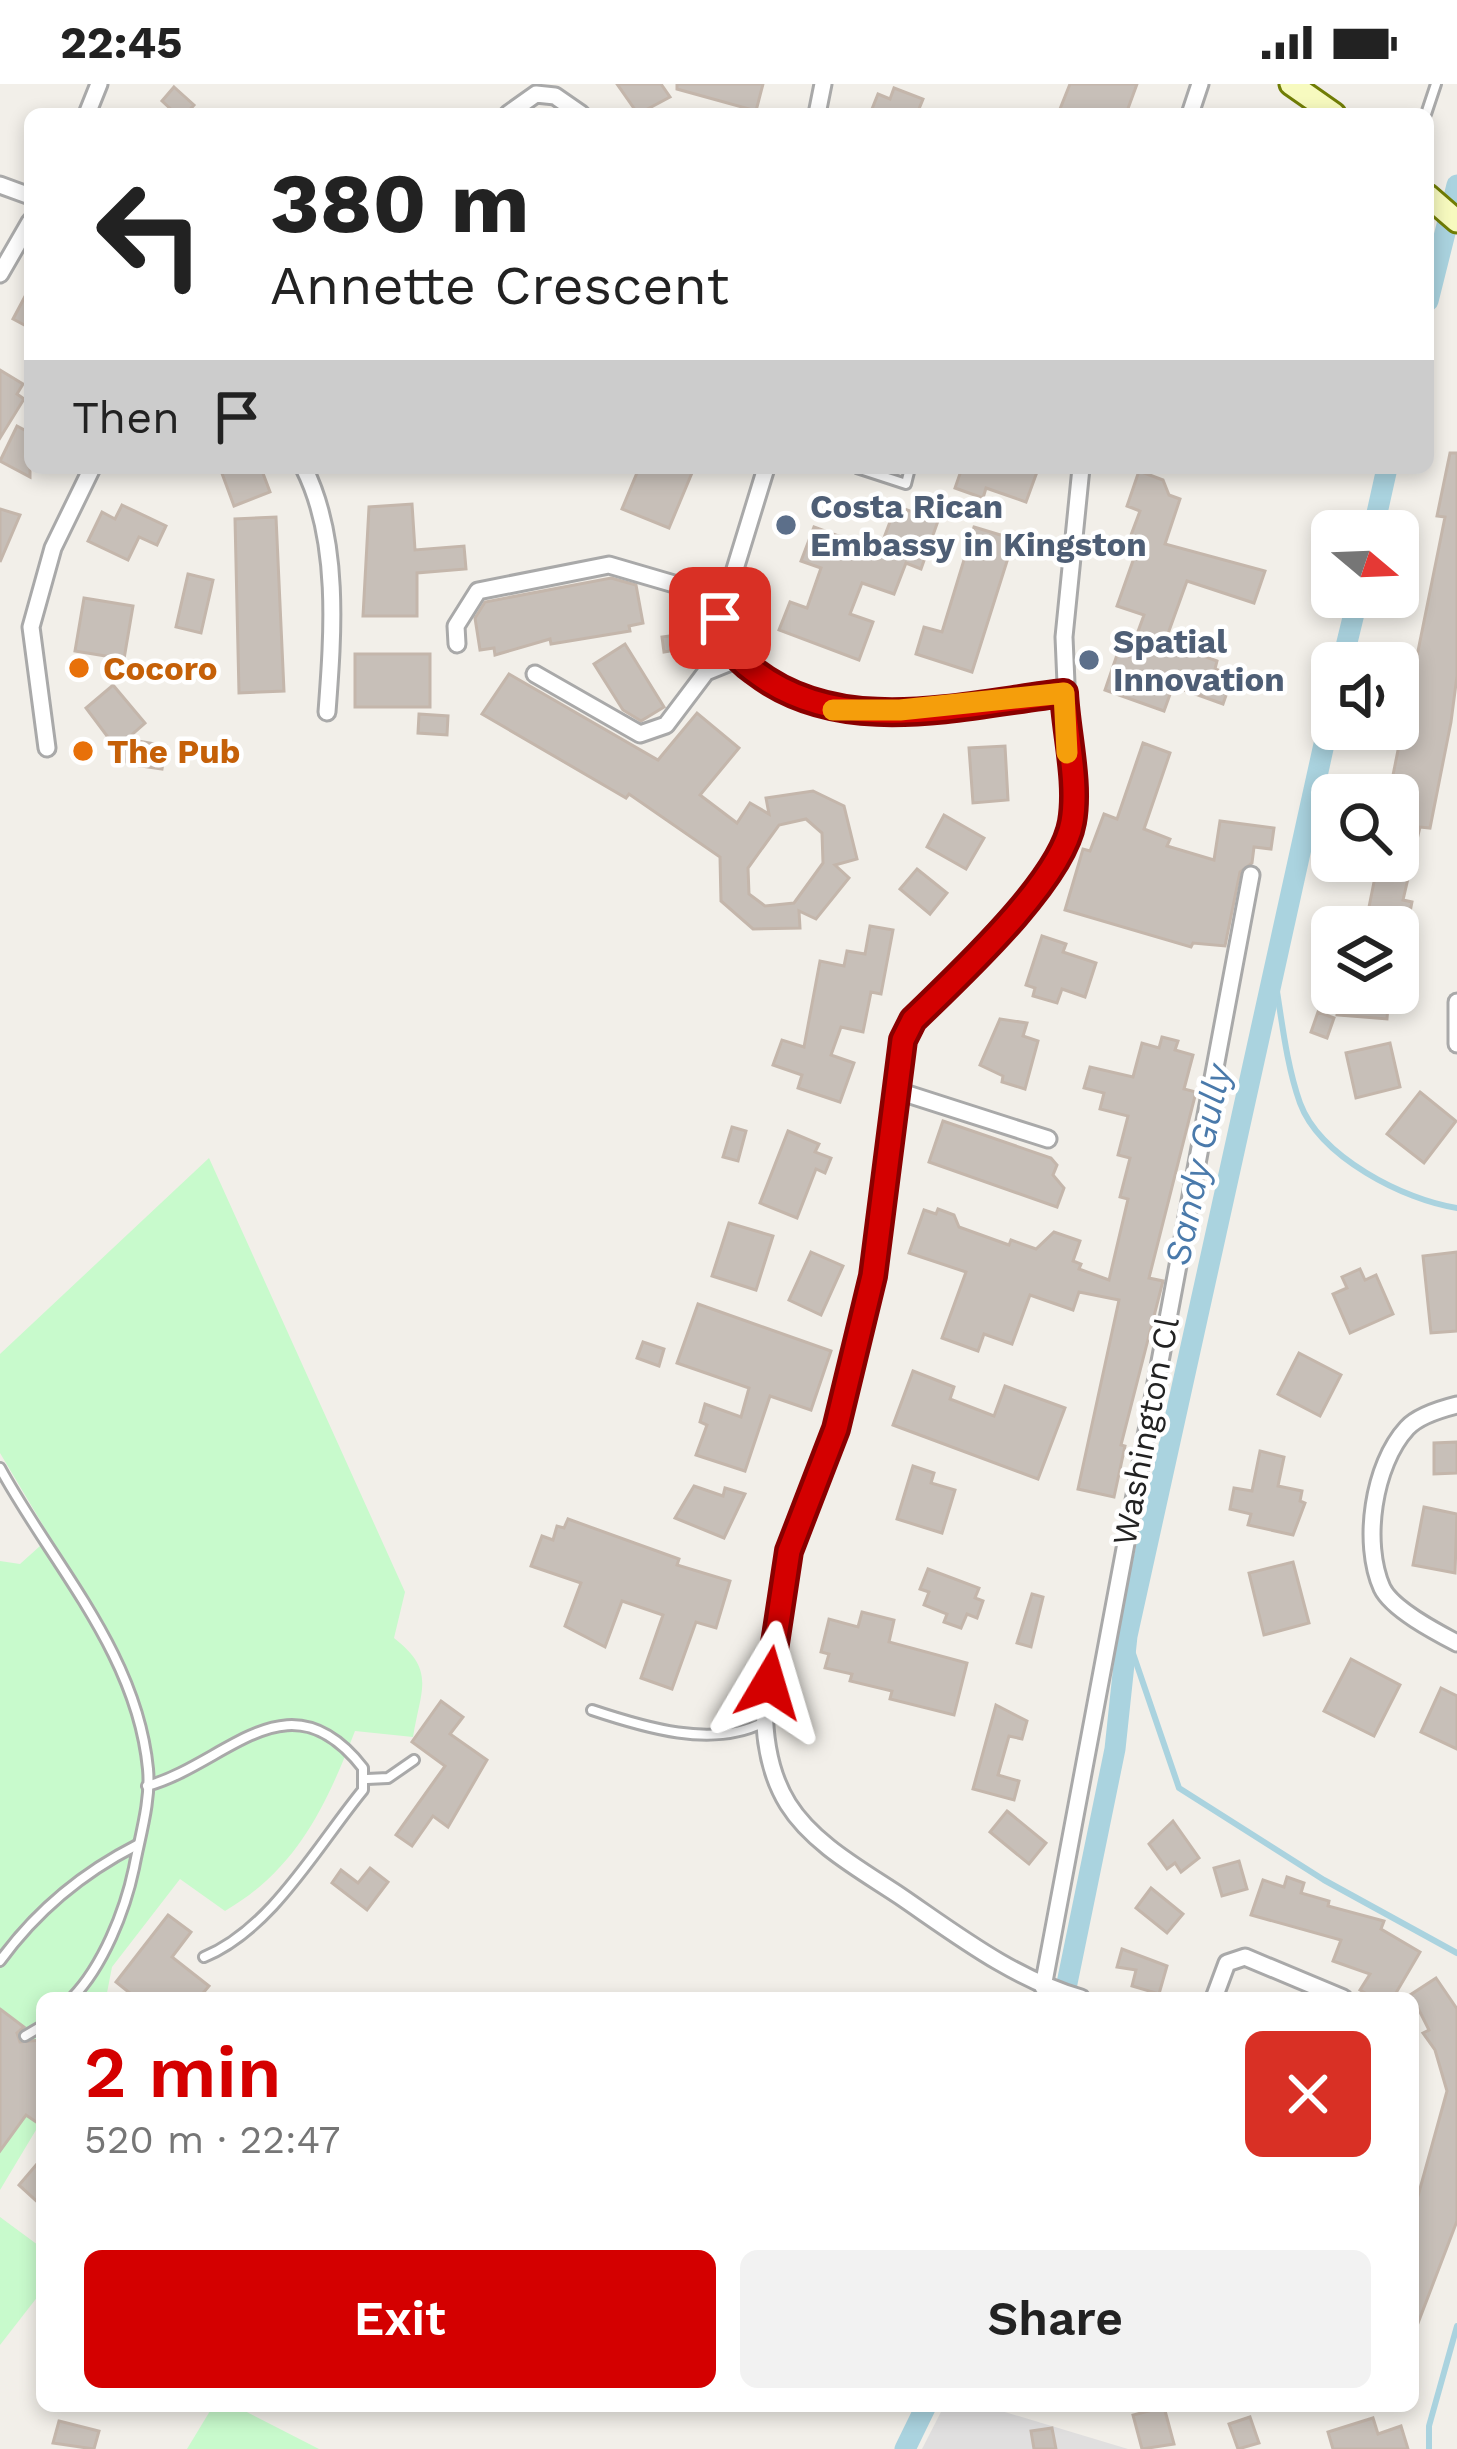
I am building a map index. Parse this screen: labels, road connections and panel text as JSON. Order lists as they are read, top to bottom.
{
  "streets": {
    "street": ["Washington Cl"]
  },
  "water": ["Sandy Gully"],
  "places": [
    "Costa Rican Embassy in Kingston",
    "Spatial Innovation",
    "Cocoro",
    "The Pub"
  ],
  "north": "right",
  "page": {
    "status": "22:45",
    "turn": ["380 m", "Annette Crescent"],
    "then": "Then",
    "heading": ["2 min", "520 m · 22:47"],
    "buttons": ["Exit", "Share"]
  }
}
